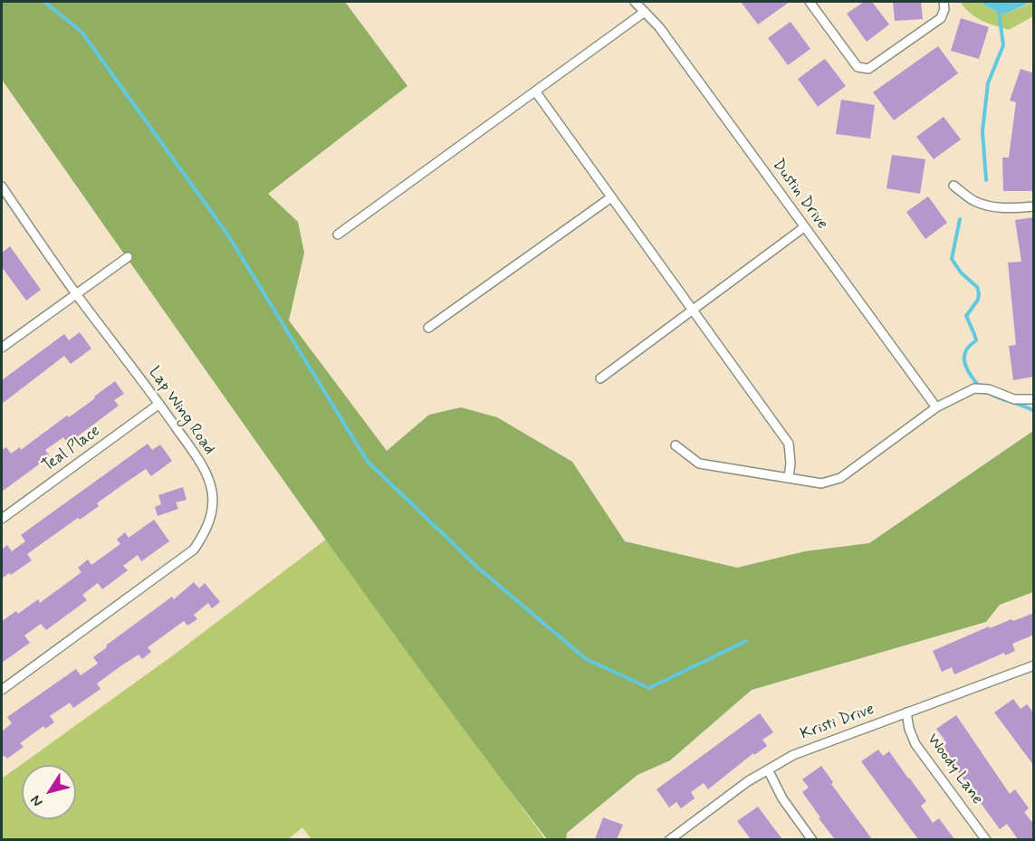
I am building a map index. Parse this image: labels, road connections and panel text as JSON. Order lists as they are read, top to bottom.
{
  "streets": {
    "street": [
      "Dustin Drive",
      "Lap Wing Road",
      "Teal Place",
      "Kristi Drive",
      "Woody Lane"
    ]
  },
  "crossings": [
    ["Lap Wing Road", "Teal Place"],
    ["Kristi Drive", "Woody Lane"]
  ],
  "north": "bottom left"
}
